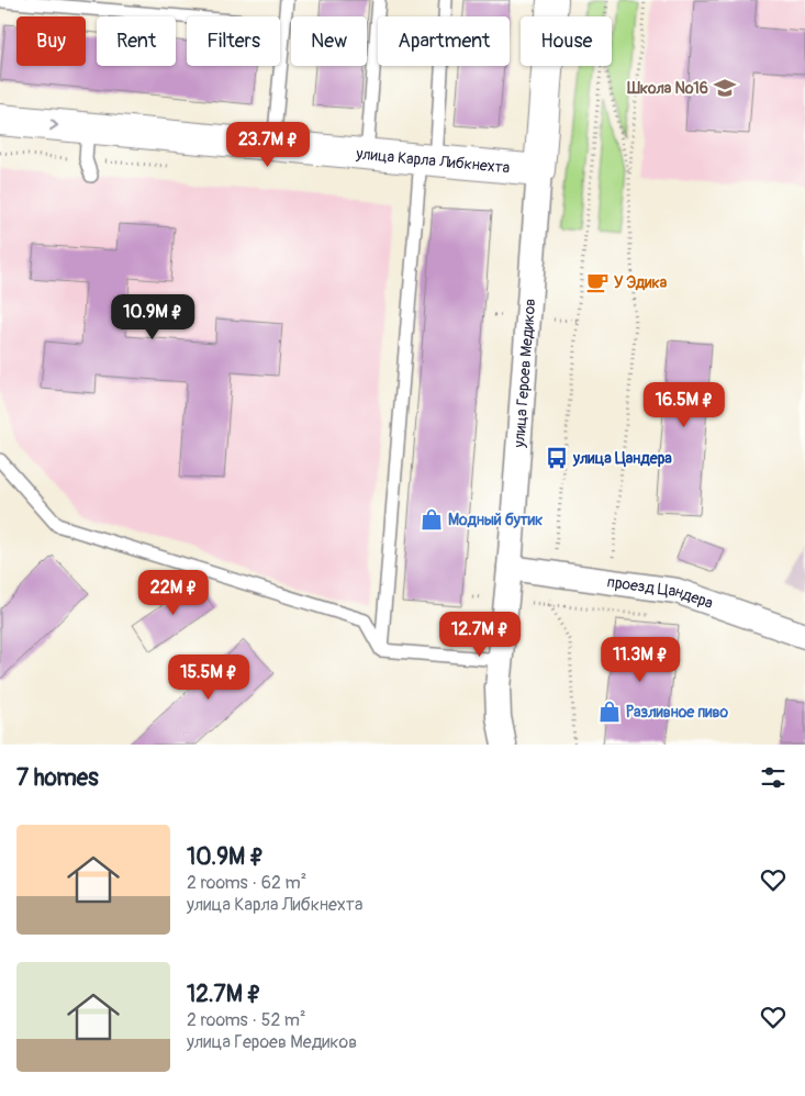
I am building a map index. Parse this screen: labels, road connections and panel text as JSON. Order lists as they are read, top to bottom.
{
  "streets": {
    "street": ["улица Карла Либкнехта", "улица Героев Медиков", "проезд Цандера"]
  },
  "crossings": [
    ["улица Карла Либкнехта", "улица Героев Медиков"],
    ["улица Героев Медиков", "проезд Цандера"]
  ],
  "places": {
    "school or university": ["Школа №16"],
    "cafe": ["У Эдика"],
    "bus stop": ["улица Цандера"],
    "shop": ["Модный бутик", "Разливное пиво"]
  },
  "page": {
    "chip": [
      "Buy",
      "Rent",
      "Filters",
      "New",
      "Apartment",
      "House"
    ],
    "price": [
      "23.7M ₽",
      "10.9M ₽",
      "16.5M ₽",
      "22M ₽",
      "12.7M ₽",
      "11.3M ₽",
      "15.5M ₽"
    ],
    "heading": "7 homes",
    "list": [
      {
        "name": "10.9M ₽",
        "note": "2 rooms · 62 m² · улица Карла Либкнехта"
      },
      {
        "name": "12.7M ₽",
        "note": "2 rooms · 52 m² · улица Героев Медиков"
      }
    ]
  }
}
